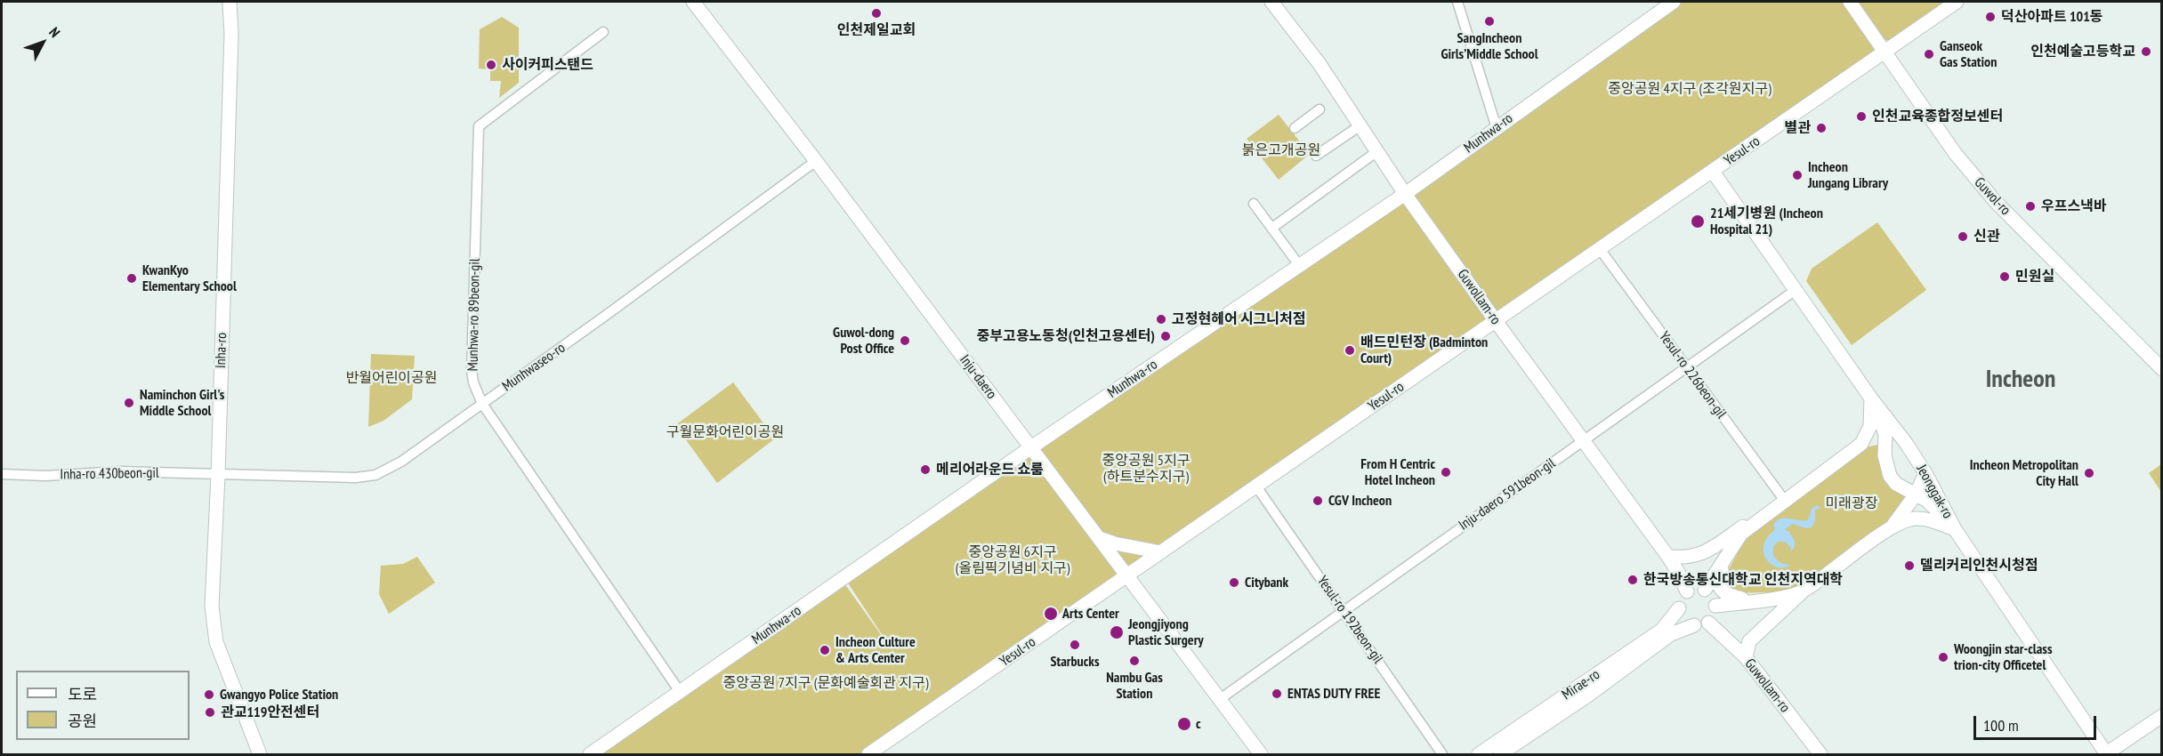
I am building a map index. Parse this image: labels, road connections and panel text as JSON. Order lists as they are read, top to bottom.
{
  "streets": {
    "main road": [
      "Munhwa-ro",
      "Yesul-ro",
      "Guwol-ro",
      "Guwollam-ro",
      "Inha-ro",
      "Inju-daero",
      "Jeonggak-ro",
      "Mirae-ro"
    ],
    "street": [
      "Munhwa-ro 89beon-gil",
      "Munhwaseo-ro",
      "Yesul-ro 226beon-gil",
      "Inha-ro 430beon-gil",
      "Inju-daero 591beon-gil",
      "Yesul-ro 192beon-gil"
    ]
  },
  "crossings": [
    ["Munhwa-ro", "Guwollam-ro"],
    ["Munhwa-ro", "Munhwa-ro 89beon-gil"],
    ["Munhwa-ro", "Inju-daero"],
    ["Yesul-ro", "Guwol-ro"],
    ["Yesul-ro", "Guwollam-ro"],
    ["Yesul-ro", "Yesul-ro 226beon-gil"],
    ["Yesul-ro", "Inju-daero"],
    ["Yesul-ro", "Jeonggak-ro"],
    ["Yesul-ro", "Yesul-ro 192beon-gil"],
    ["Guwollam-ro", "Inju-daero 591beon-gil"],
    ["Guwollam-ro", "Mirae-ro"],
    ["Munhwa-ro 89beon-gil", "Munhwaseo-ro"],
    ["Inha-ro", "Munhwaseo-ro"],
    ["Inha-ro", "Inha-ro 430beon-gil"],
    ["Munhwaseo-ro", "Inju-daero"],
    ["Munhwaseo-ro", "Inha-ro 430beon-gil"],
    ["Yesul-ro 226beon-gil", "Inju-daero 591beon-gil"],
    ["Inju-daero", "Inju-daero 591beon-gil"],
    ["Jeonggak-ro", "Inju-daero 591beon-gil"],
    ["Inju-daero 591beon-gil", "Yesul-ro 192beon-gil"]
  ],
  "districts": ["Incheon"],
  "parks": [
    "중앙공원 4지구 (조각원지구)",
    "붉은고개공원",
    "반월어린이공원",
    "구월문화어린이공원",
    "중앙공원 5지구 (하트분수지구)",
    "미래광장",
    "중앙공원 6지구 (올림픽기념비 지구)",
    "중앙공원 7지구 (문화예술회관 지구)"
  ],
  "places": [
    "인천제일교회",
    "덕산아파트 101동",
    "SangIncheon Girls’Middle School",
    "인천예술고등학교",
    "Ganseok Gas Station",
    "사이커피스탠드",
    "인천교육종합정보센터",
    "별관",
    "Incheon Jungang Library",
    "우프스낵바",
    "21세기병원 (Incheon Hospital 21)",
    "신관",
    "민원실",
    "KwanKyo Elementary School",
    "고정현헤어 시그니처점",
    "중부고용노동청(인천고용센터)",
    "Guwol-dong Post Office",
    "배드민턴장 (Badminton Court)",
    "Naminchon Girl's Middle School",
    "메리어라운드 쇼룸",
    "From H Centric Hotel Incheon",
    "Incheon Metropolitan City Hall",
    "CGV Incheon",
    "델리커리인천시청점",
    "한국방송통신대학교 인천지역대학",
    "Citybank",
    "Arts Center",
    "Jeongjiyong Plastic Surgery",
    "Starbucks",
    "Incheon Culture & Arts Center",
    "Woongjin star-class trion-city Officetel",
    "Nambu Gas Station",
    "ENTAS DUTY FREE",
    "Gwangyo Police Station",
    "관교119안전센터",
    "c"
  ],
  "legend": ["도로", "공원"],
  "scale_bar": "100 m",
  "north": "top right"
}
